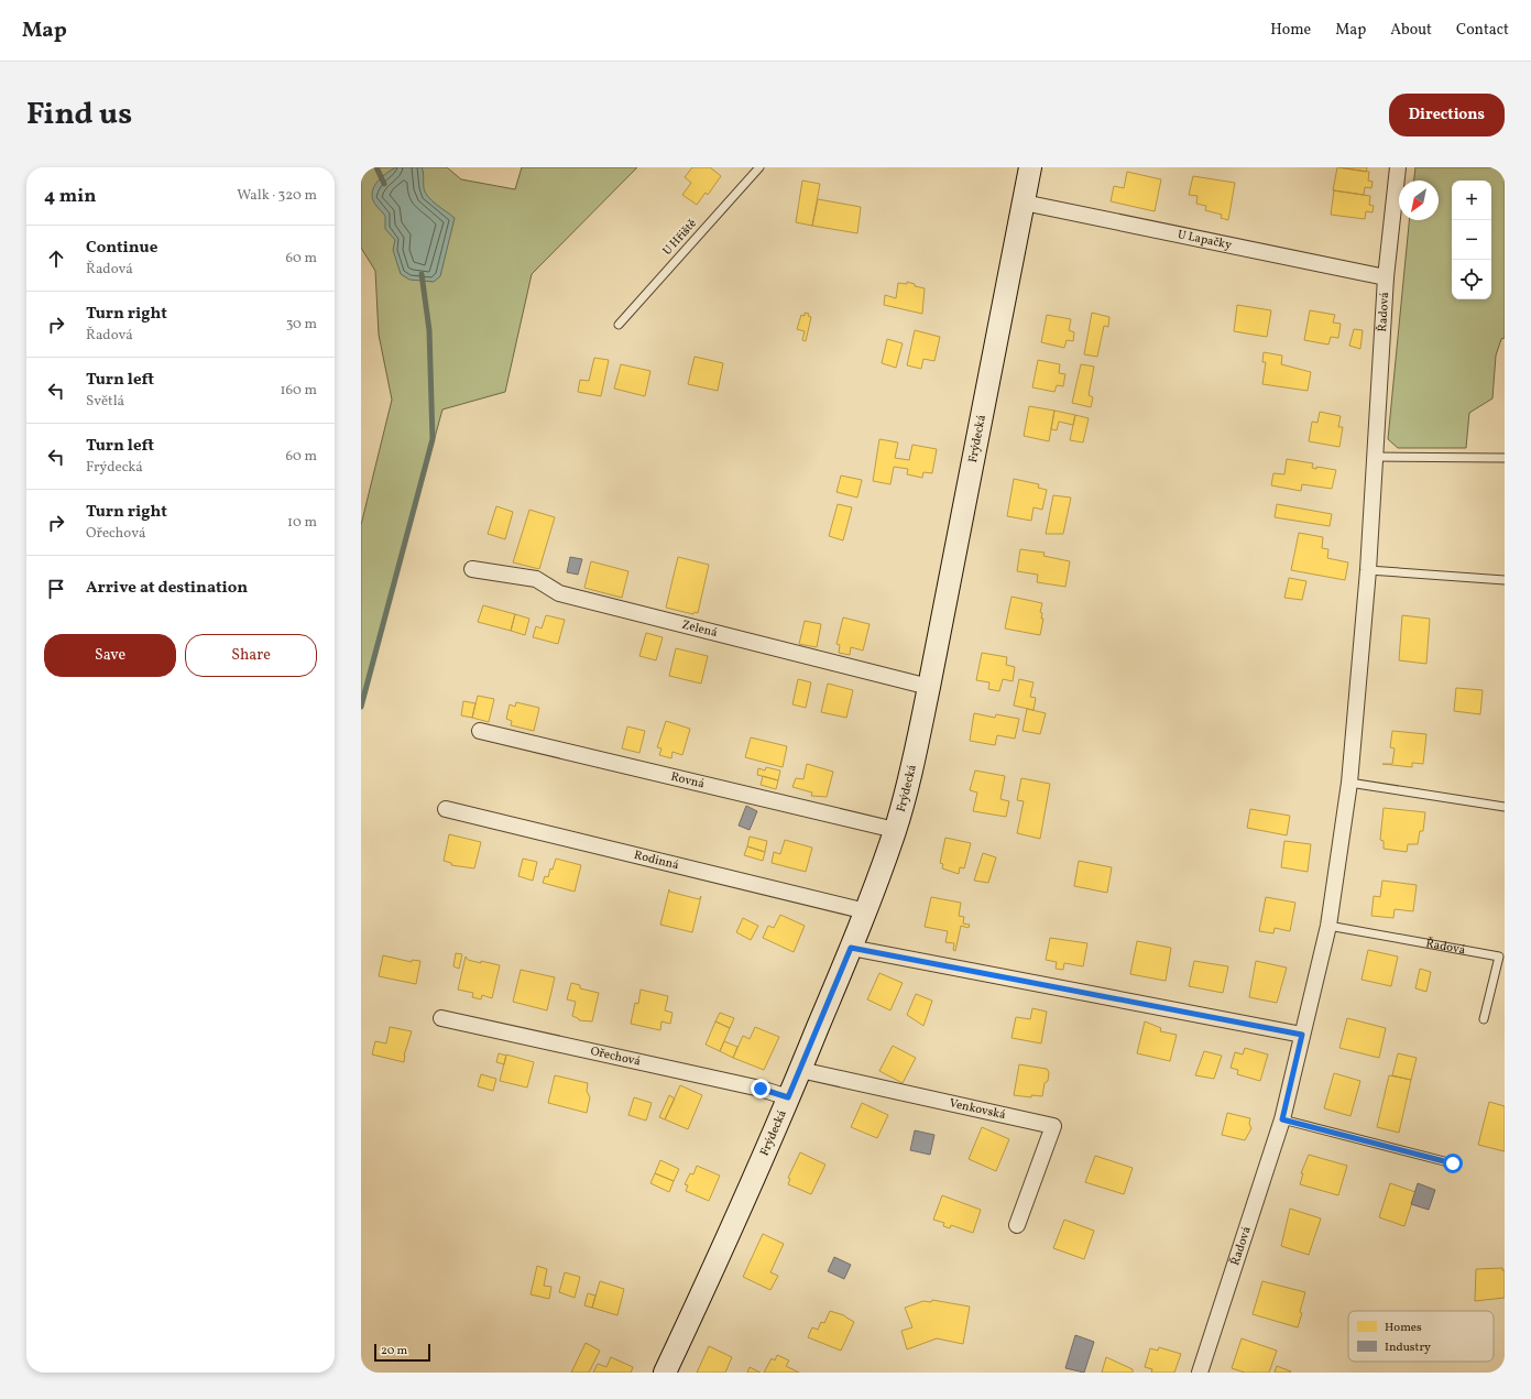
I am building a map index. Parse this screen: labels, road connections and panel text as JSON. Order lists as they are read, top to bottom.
{
  "streets": {
    "main road": ["Frýdecká"],
    "street": [
      "U Lapačky",
      "Řadová",
      "Zelená",
      "Rovná",
      "Rodinná",
      "Ořechová",
      "Venkovská"
    ],
    "lane": ["U Hřiště"]
  },
  "crossings": [
    ["U Lapačky", "Řadová"],
    ["U Lapačky", "Frýdecká"],
    ["Frýdecká", "Zelená"],
    ["Frýdecká", "Rovná"],
    ["Frýdecká", "Rodinná"],
    ["Frýdecká", "Ořechová"],
    ["Frýdecká", "Venkovská"]
  ],
  "legend": ["Homes", "Industry"],
  "scale_bar": "20 m",
  "north": "bottom left",
  "page": {
    "header": "Map",
    "nav": [
      "Home",
      "Map",
      "About",
      "Contact"
    ],
    "title": "Find us",
    "buttons": [
      "Directions",
      ["Save", "Share"]
    ],
    "heading": ["4 min", "Walk · 320 m"],
    "map_buttons": ["+", "−"],
    "list": [
      ["Continue", "Řadová", "60 m"],
      ["Turn right", "Řadová", "30 m"],
      ["Turn left", "Světlá", "160 m"],
      ["Turn left", "Frýdecká", "60 m"],
      ["Turn right", "Ořechová", "10 m"],
      "Arrive at destination"
    ],
    "scale": "20 m"
  }
}
